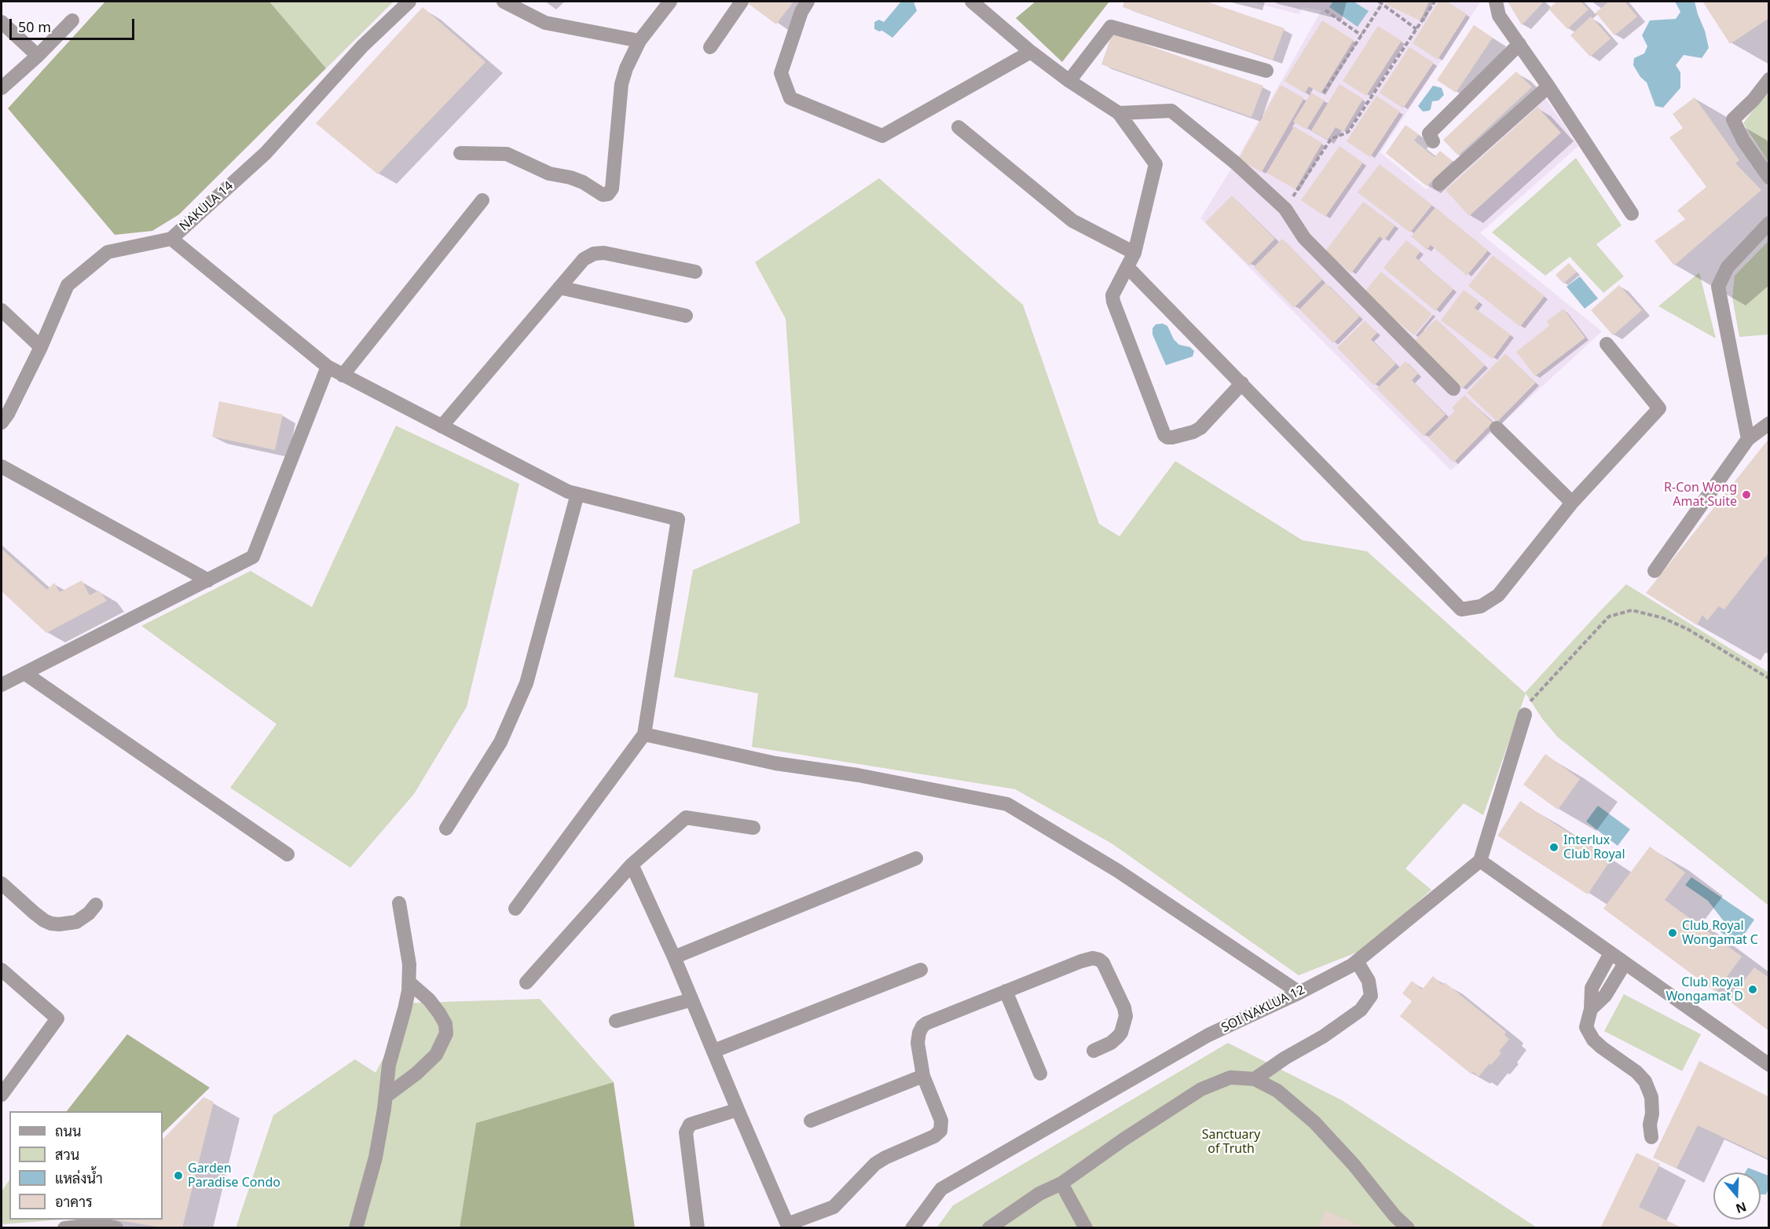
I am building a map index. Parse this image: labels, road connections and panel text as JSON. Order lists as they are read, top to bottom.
{
  "streets": {
    "street": ["NAKULA 14", "SOI NAKLUA 12"]
  },
  "parks": ["Sanctuary of Truth"],
  "places": [
    "R-Con Wong Amat Suite",
    "Interlux Club Royal",
    "Club Royal Wongamat C",
    "Club Royal Wongamat D",
    "Garden Paradise Condo"
  ],
  "legend": [
    "ถนน",
    "สวน",
    "แหล่งน้ำ",
    "อาคาร"
  ],
  "scale_bar": "50 m",
  "north": "bottom"
}
